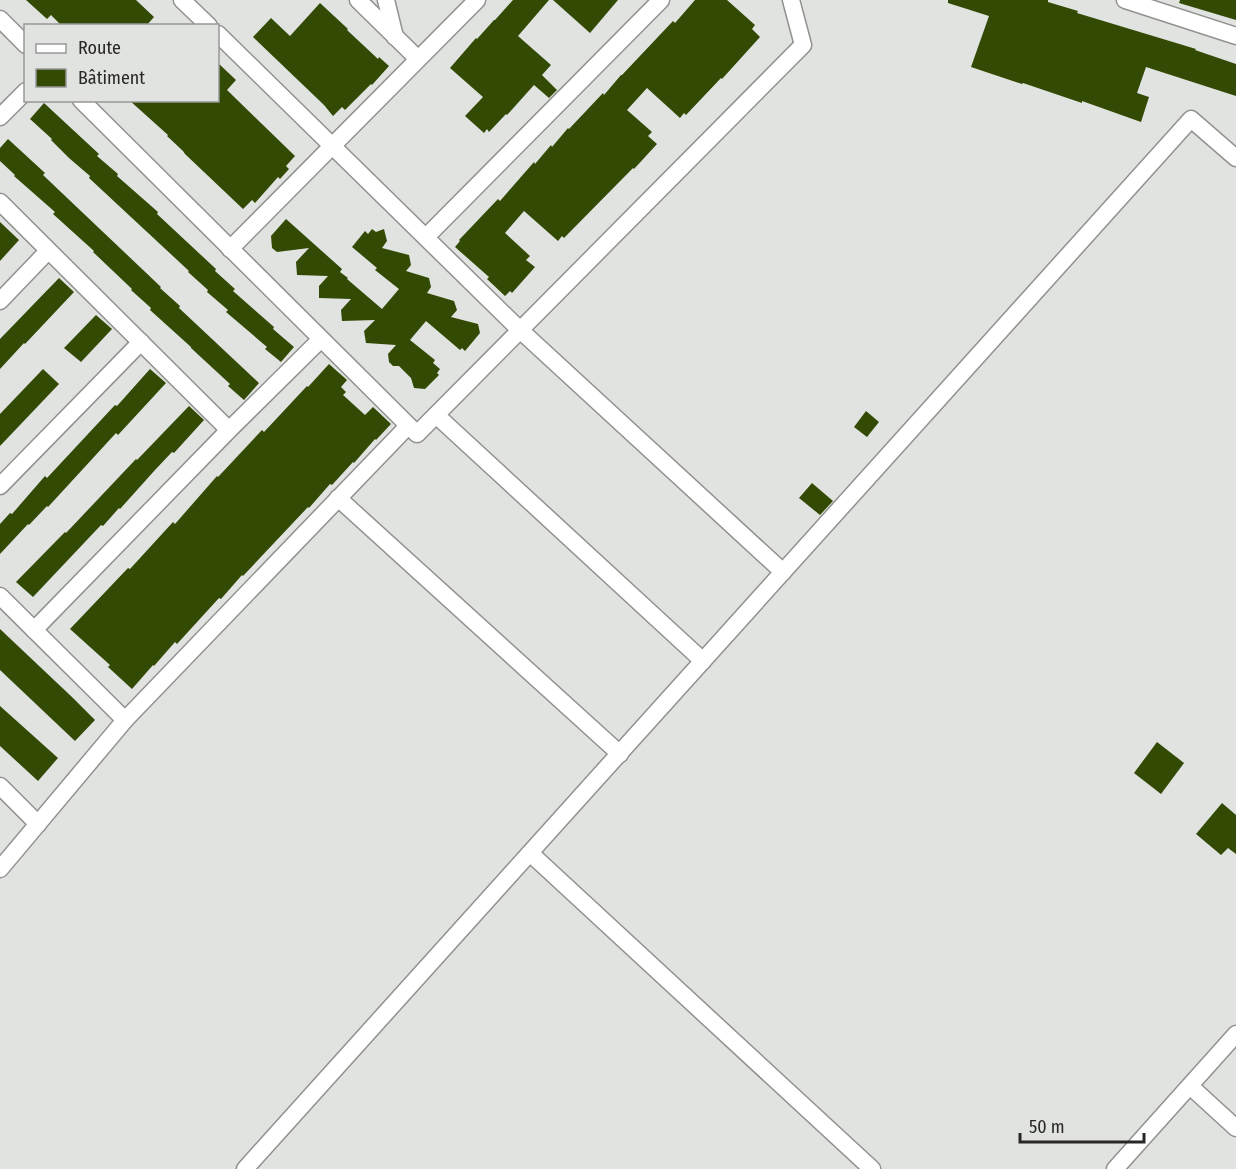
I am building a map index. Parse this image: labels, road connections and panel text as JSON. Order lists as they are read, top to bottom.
{
  "legend": ["Route", "Bâtiment"],
  "scale_bar": "50 m"
}
